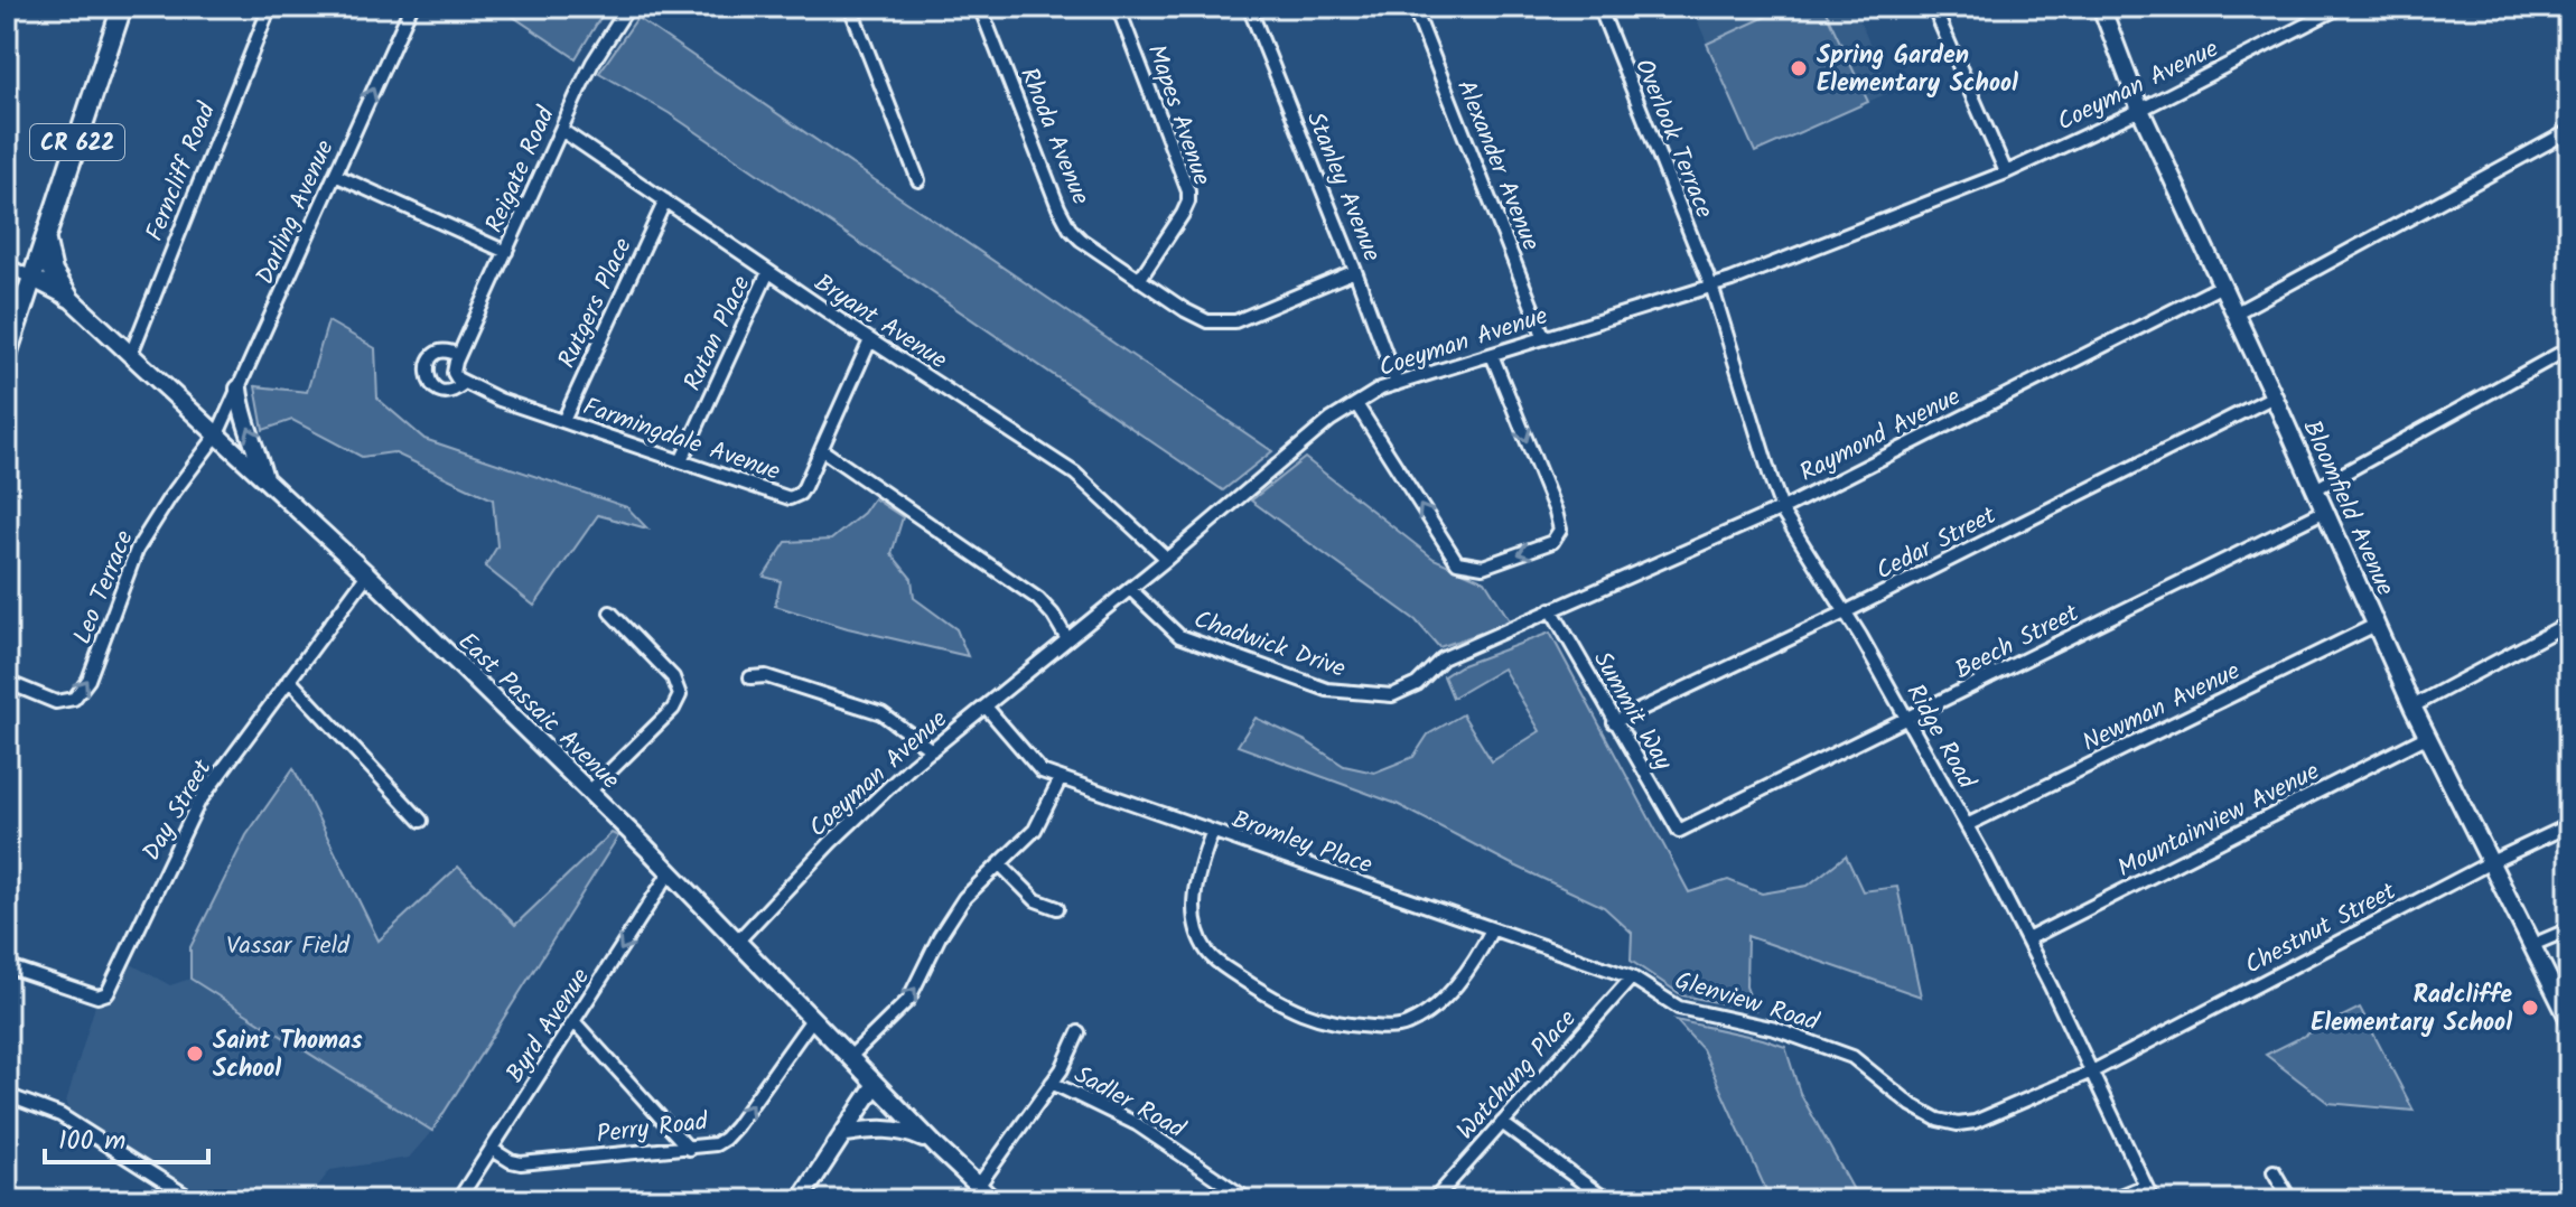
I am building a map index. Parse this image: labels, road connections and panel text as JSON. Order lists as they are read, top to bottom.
{
  "streets": {
    "main road": ["CR 622", "Bloomfield Avenue", "East Passaic Avenue"],
    "street": [
      "Coeyman Avenue",
      "Mapes Avenue",
      "Rhoda Avenue",
      "Overlook Terrace",
      "Alexander Avenue",
      "Reigate Road",
      "Ferncliff Road",
      "Stanley Avenue",
      "Darling Avenue",
      "Rutgers Place",
      "Bryant Avenue",
      "Rutan Place",
      "Raymond Avenue",
      "Farmingdale Avenue",
      "Cedar Street",
      "Leo Terrace",
      "Beech Street",
      "Chadwick Drive",
      "Newman Avenue",
      "Summit Way",
      "Ridge Road",
      "Day Street",
      "Mountainview Avenue",
      "Bromley Place",
      "Chestnut Street",
      "Glenview Road",
      "Byrd Avenue",
      "Watchung Place",
      "Sadler Road",
      "Perry Road"
    ]
  },
  "crossings": [
    ["Coeyman Avenue", "Overlook Terrace"],
    ["Coeyman Avenue", "Alexander Avenue"],
    ["Coeyman Avenue", "Stanley Avenue"],
    ["Coeyman Avenue", "Bryant Avenue"],
    ["Coeyman Avenue", "Bloomfield Avenue"],
    ["Coeyman Avenue", "Chadwick Drive"],
    ["Coeyman Avenue", "East Passaic Avenue"],
    ["Coeyman Avenue", "Ridge Road"],
    ["Coeyman Avenue", "Bromley Place"],
    ["Mapes Avenue", "Rhoda Avenue"],
    ["Rhoda Avenue", "Stanley Avenue"],
    ["Overlook Terrace", "Ridge Road"],
    ["CR 622", "East Passaic Avenue"],
    ["Reigate Road", "Bryant Avenue"],
    ["Ferncliff Road", "East Passaic Avenue"],
    ["Darling Avenue", "Leo Terrace"],
    ["Darling Avenue", "East Passaic Avenue"],
    ["Rutgers Place", "Bryant Avenue"],
    ["Rutgers Place", "Farmingdale Avenue"],
    ["Bryant Avenue", "Rutan Place"],
    ["Rutan Place", "Farmingdale Avenue"],
    ["Raymond Avenue", "Bloomfield Avenue"],
    ["Raymond Avenue", "Chadwick Drive"],
    ["Raymond Avenue", "Summit Way"],
    ["Raymond Avenue", "Ridge Road"],
    ["Bloomfield Avenue", "Cedar Street"],
    ["Bloomfield Avenue", "Beech Street"],
    ["Bloomfield Avenue", "Newman Avenue"],
    ["Bloomfield Avenue", "Mountainview Avenue"],
    ["Bloomfield Avenue", "Chestnut Street"],
    ["Cedar Street", "Summit Way"],
    ["Cedar Street", "Ridge Road"],
    ["Leo Terrace", "East Passaic Avenue"],
    ["Beech Street", "Summit Way"],
    ["Beech Street", "Ridge Road"],
    ["Chadwick Drive", "Summit Way"],
    ["Newman Avenue", "Ridge Road"],
    ["East Passaic Avenue", "Day Street"],
    ["East Passaic Avenue", "Byrd Avenue"],
    ["East Passaic Avenue", "Sadler Road"],
    ["East Passaic Avenue", "Perry Road"],
    ["Ridge Road", "Mountainview Avenue"],
    ["Ridge Road", "Chestnut Street"],
    ["Ridge Road", "Glenview Road"],
    ["Bromley Place", "Glenview Road"],
    ["Bromley Place", "Watchung Place"],
    ["Chestnut Street", "Glenview Road"],
    ["Glenview Road", "Watchung Place"],
    ["Byrd Avenue", "Perry Road"]
  ],
  "one_way": [
    "Darling Avenue",
    "Leo Terrace",
    "Byrd Avenue",
    "Perry Road"
  ],
  "parks": ["Vassar Field"],
  "places": ["Spring Garden Elementary School", "Radcliffe Elementary School", "Saint Thomas School"],
  "scale_bar": "100 m"
}
